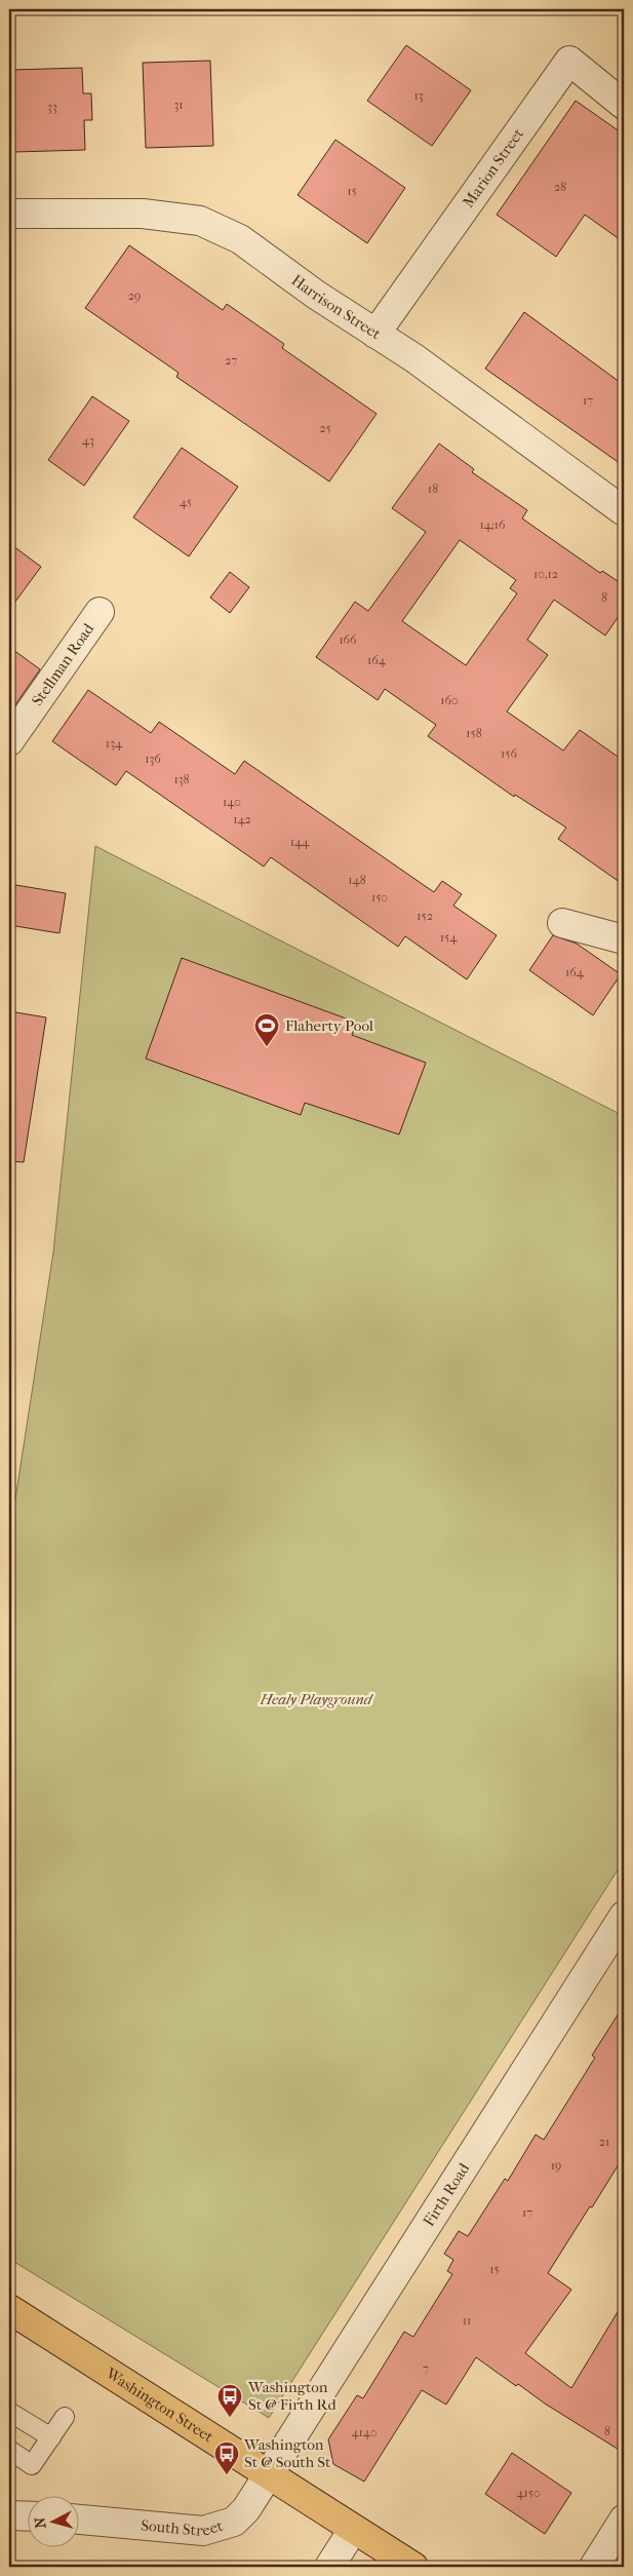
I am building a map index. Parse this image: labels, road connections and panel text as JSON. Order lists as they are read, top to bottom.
{
  "streets": {
    "main road": ["Washington Street"],
    "street": [
      "Marion Street",
      "Harrison Street",
      "Stellman Road",
      "Firth Road",
      "South Street"
    ]
  },
  "crossings": [
    ["Marion Street", "Harrison Street"],
    ["Firth Road", "Washington Street"],
    ["Firth Road", "South Street"],
    ["Washington Street", "South Street"]
  ],
  "parks": ["Healy Playground"],
  "places": {
    "sports": ["Flaherty Pool"],
    "bus stop": ["Washington St @ Firth Rd", "Washington St @ South St"]
  },
  "house_numbers": [
    "13",
    "31",
    "33",
    "28",
    "15",
    "29",
    "27",
    "17",
    "25",
    "43",
    "18",
    "45",
    "14;16",
    "10,12",
    "8",
    "166",
    "164",
    "160",
    "158",
    "134",
    "156",
    "136",
    "138",
    "140",
    "142",
    "144",
    "148",
    "150",
    "152",
    "154",
    "164",
    "21",
    "19",
    "17",
    "15",
    "11",
    "7",
    "8",
    "4140",
    "4150"
  ],
  "north": "left"
}
